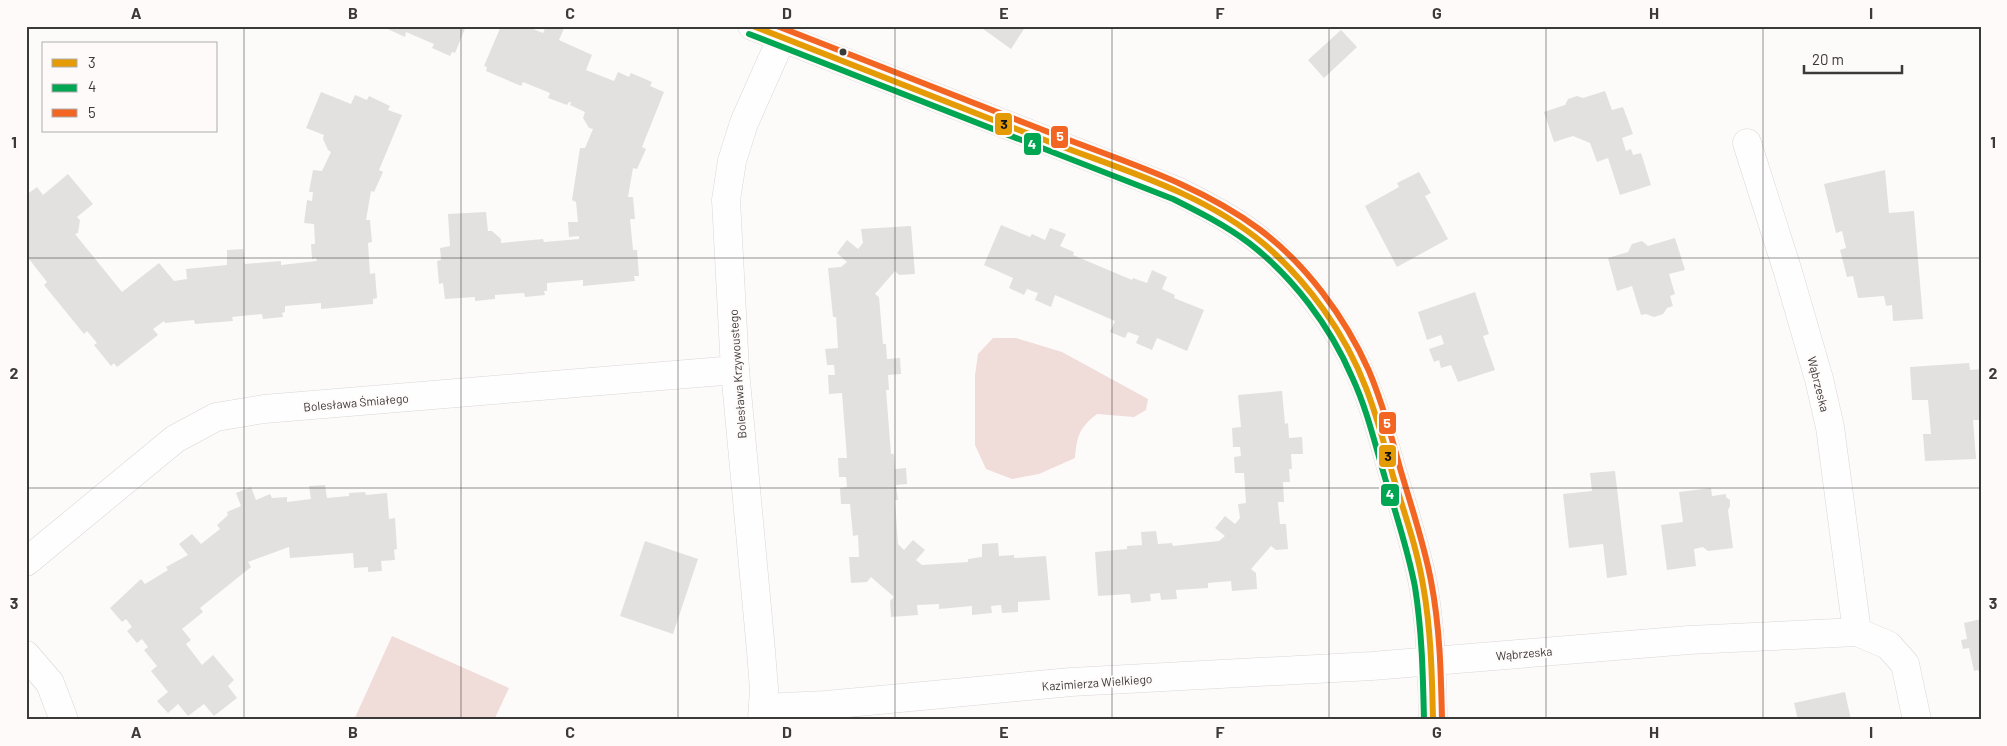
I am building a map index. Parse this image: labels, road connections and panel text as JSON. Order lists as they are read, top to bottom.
{
  "streets": {
    "street": [
      "Bolesława Krzywoustego",
      "Wąbrzeska",
      "Bolesława Śmiałego",
      "Kazimierza Wielkiego"
    ]
  },
  "crossings": [
    ["Bolesława Krzywoustego", "Bolesława Śmiałego"],
    ["Bolesława Krzywoustego", "Kazimierza Wielkiego"],
    ["Wąbrzeska", "Kazimierza Wielkiego"]
  ],
  "lines": ["transit line 3", "transit line 5", "transit line 4"],
  "legend": ["3", "4", "5"],
  "scale_bar": "20 m",
  "grid": {
    "columns": [
      "A",
      "B",
      "C",
      "D",
      "E",
      "F",
      "G",
      "H",
      "I"
    ],
    "rows": ["1", "2", "3"]
  }
}
